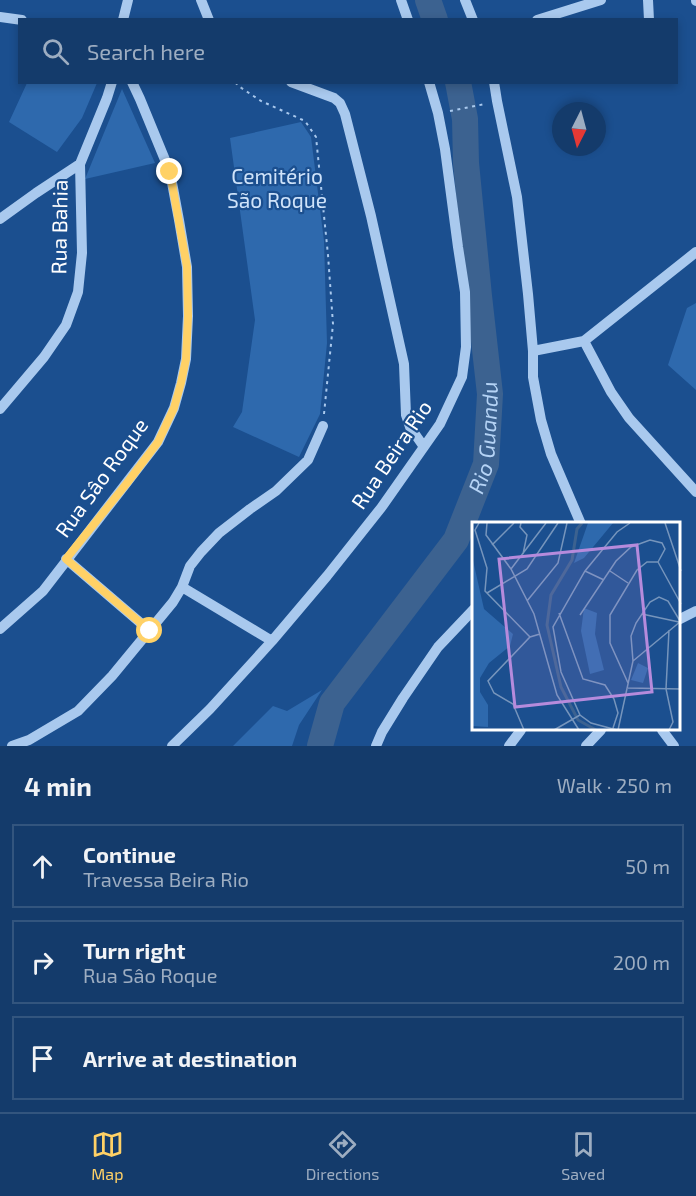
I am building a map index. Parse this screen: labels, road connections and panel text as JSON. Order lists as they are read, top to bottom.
{
  "streets": {
    "street": ["Rua Bahia", "Rua Beira Rio", "Rua Sâo Roque"]
  },
  "water": ["Rio Guandu"],
  "parks": ["Cemitério São Roque"],
  "north": "bottom",
  "page": {
    "search": "Search here",
    "heading": ["4 min", "Walk · 250 m"],
    "list": [
      ["Continue", "Travessa Beira Rio", "50 m"],
      ["Turn right", "Rua Sâo Roque", "200 m"],
      "Arrive at destination"
    ],
    "nav": ["Map", "Directions", "Saved"]
  }
}
